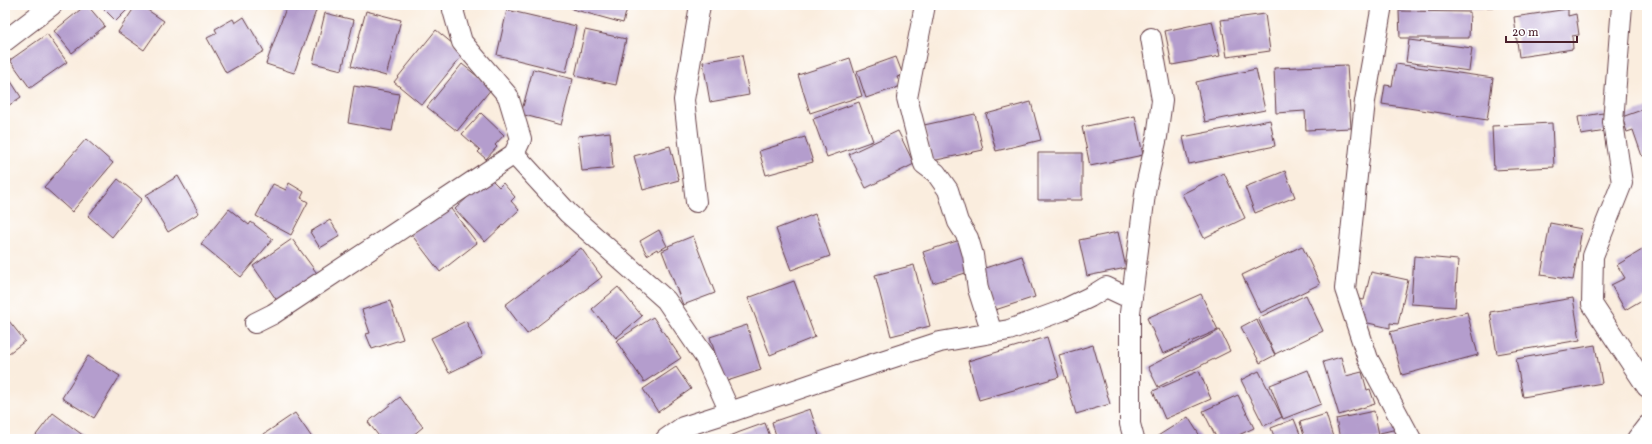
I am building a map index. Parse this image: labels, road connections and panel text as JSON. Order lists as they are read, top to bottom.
{
  "scale_bar": "20 m"
}
